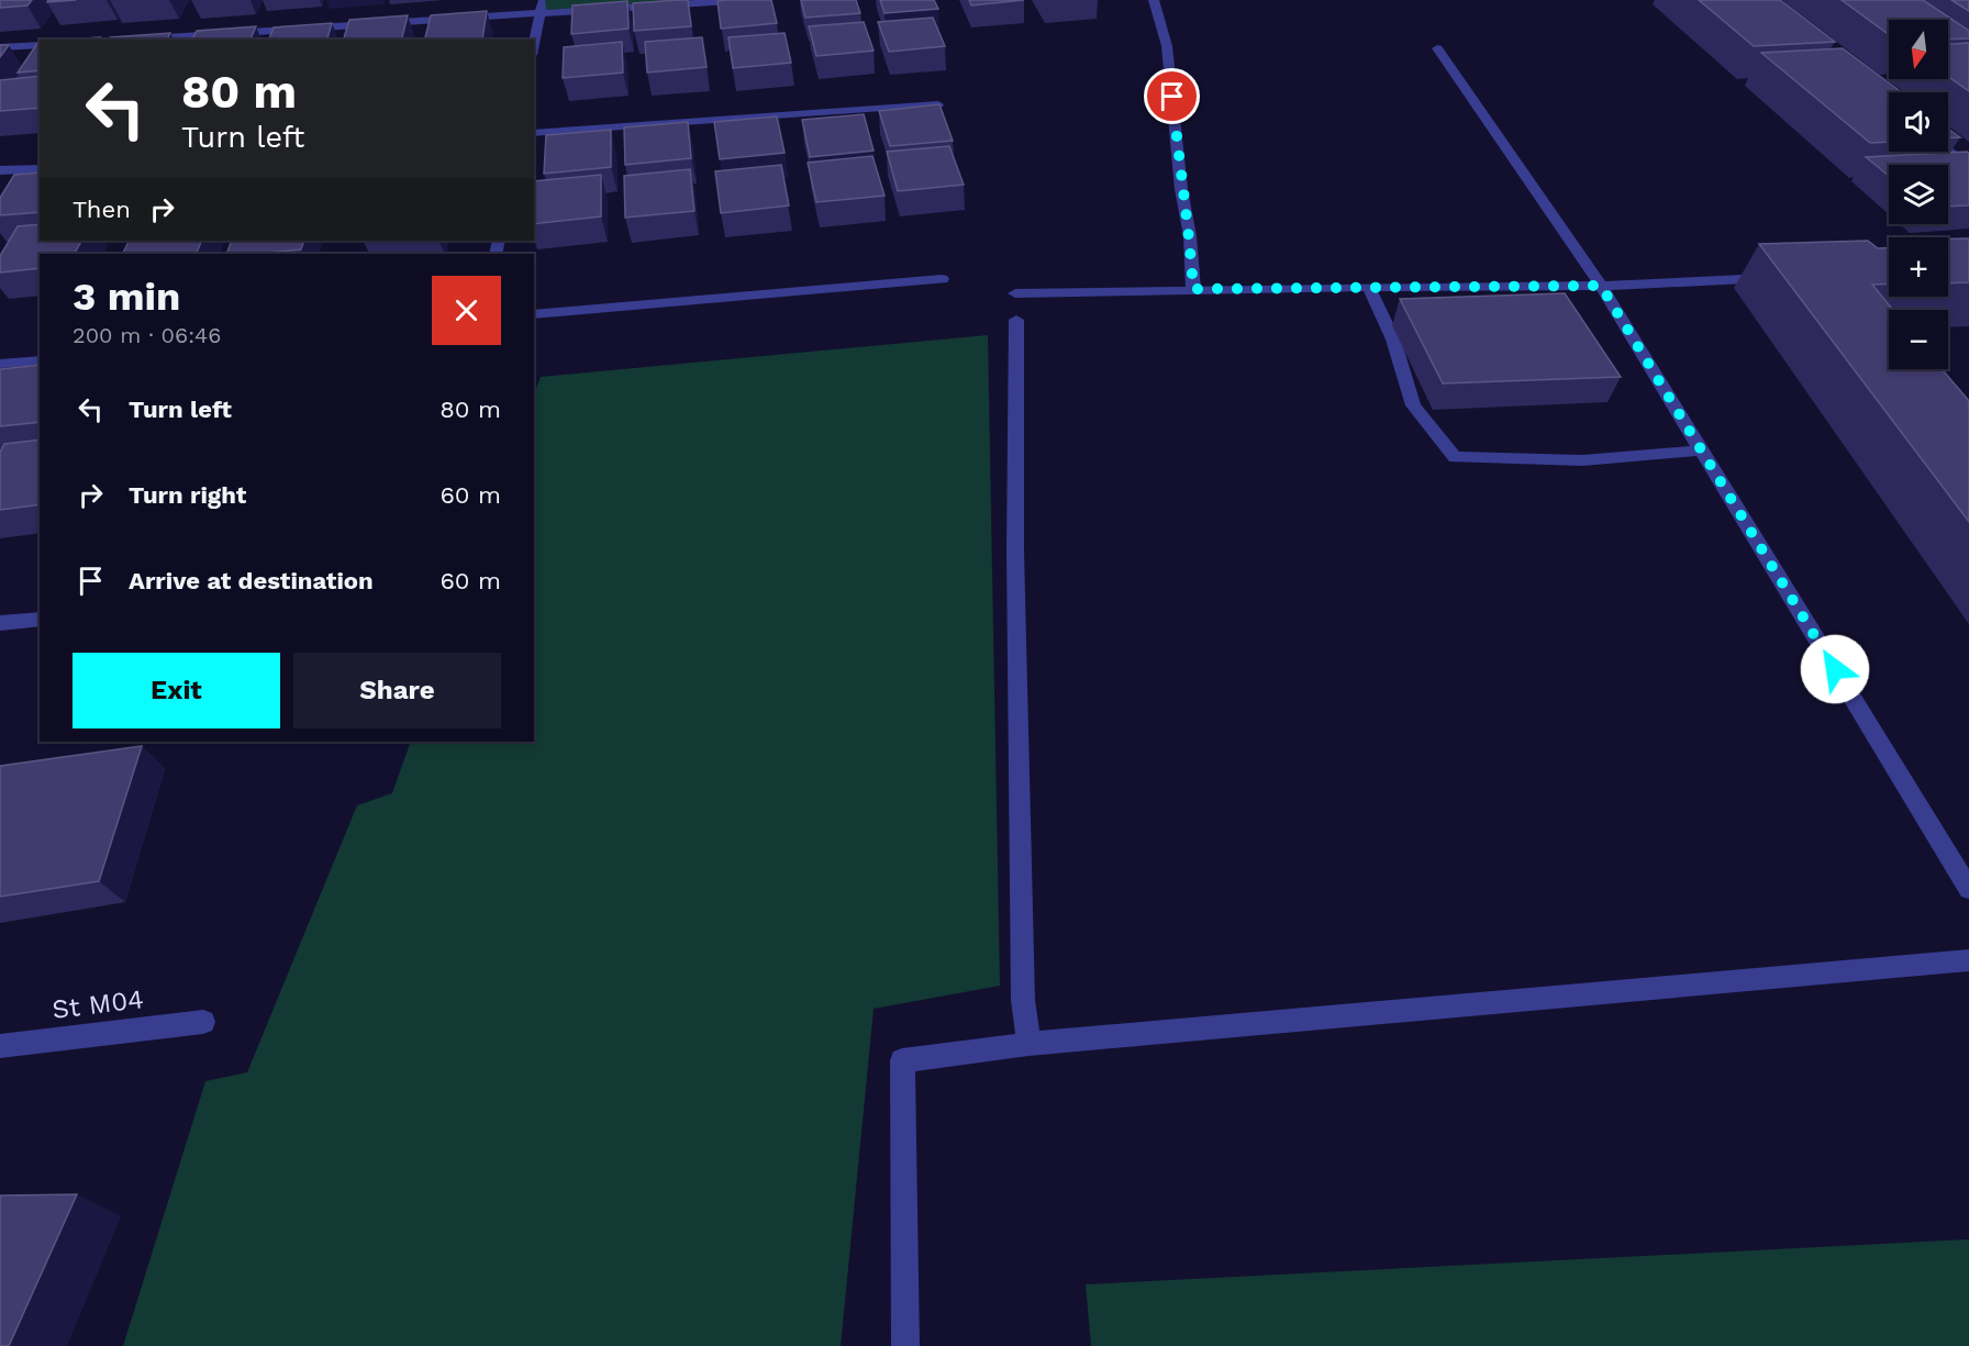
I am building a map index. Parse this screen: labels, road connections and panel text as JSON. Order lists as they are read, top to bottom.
{
  "streets": {
    "street": ["St M04"]
  },
  "north": "bottom",
  "page": {
    "map_buttons": ["+", "−"],
    "turn": ["80 m", "Turn left"],
    "then": "Then",
    "heading": ["3 min", "200 m · 06:46"],
    "list": [
      {
        "name": "Turn left",
        "value": "80 m"
      },
      {
        "name": "Turn right",
        "value": "60 m"
      },
      {
        "name": "Arrive at destination",
        "value": "60 m"
      }
    ],
    "buttons": ["Exit", "Share"]
  }
}
